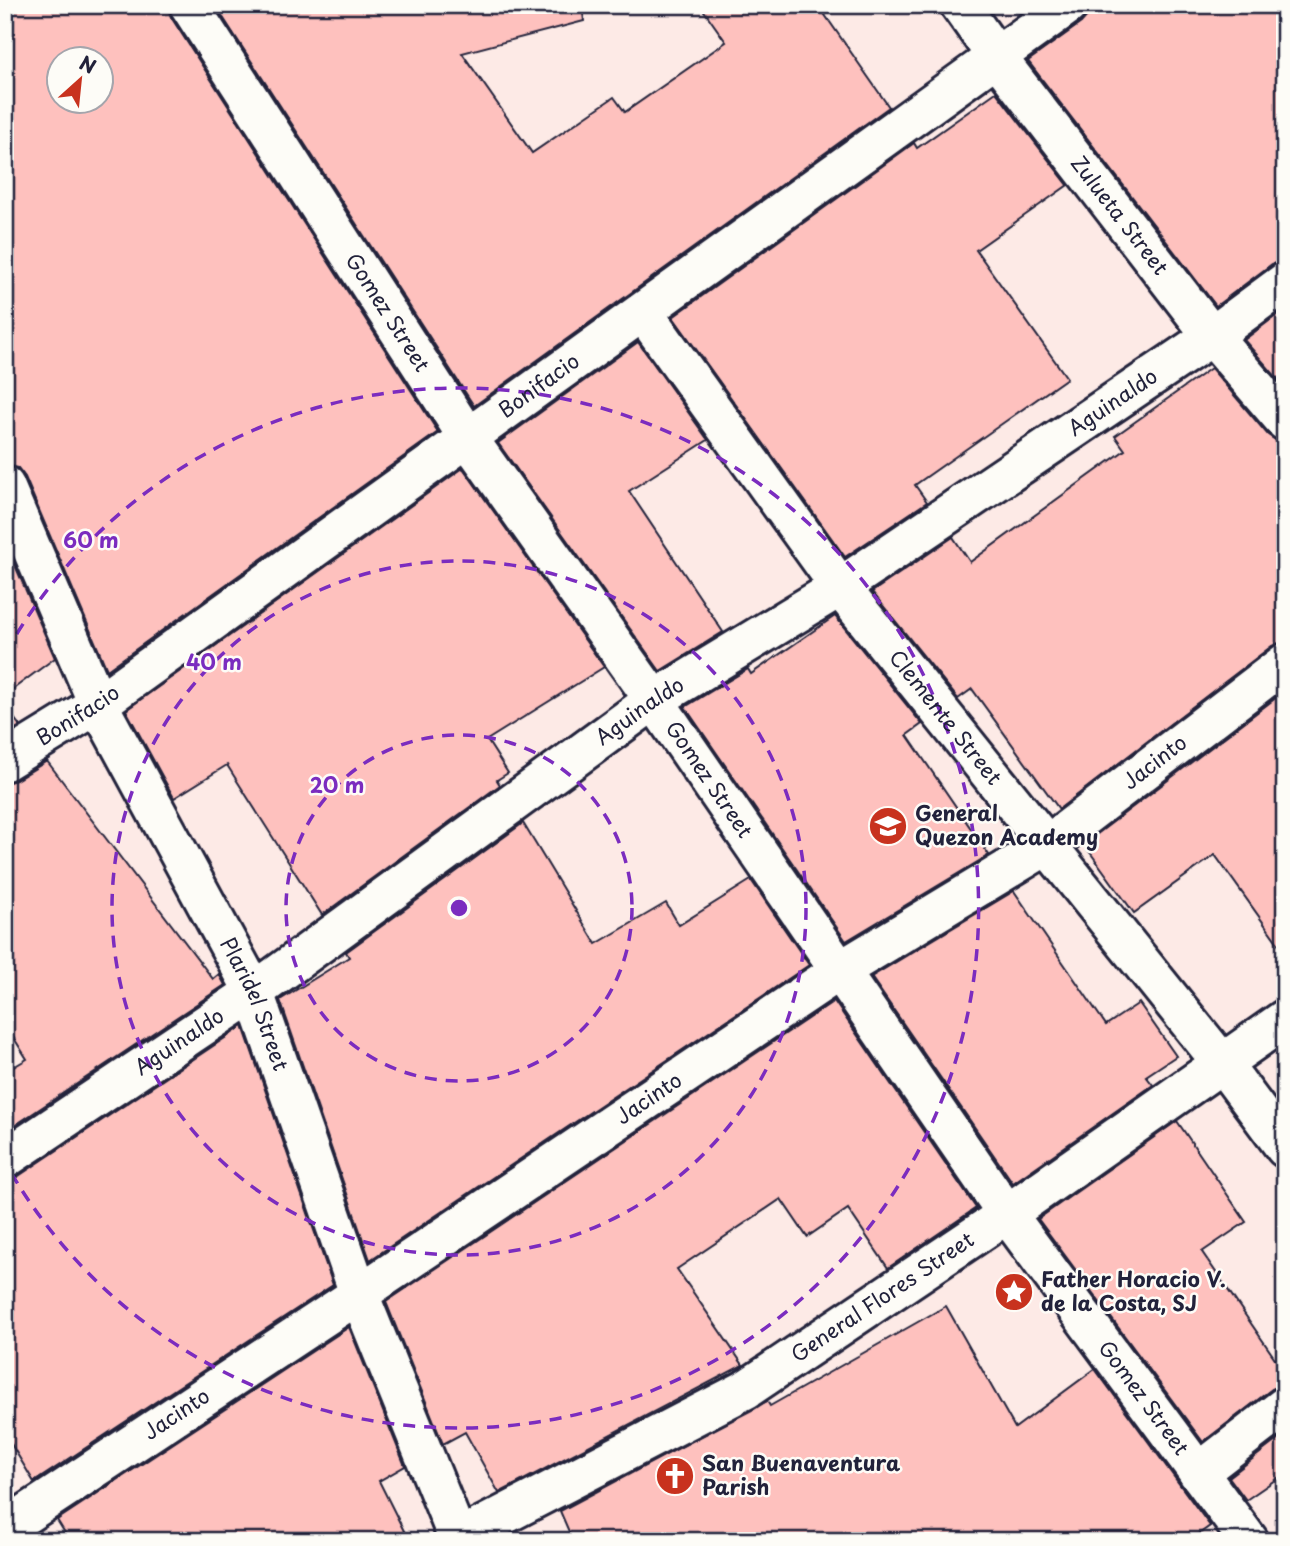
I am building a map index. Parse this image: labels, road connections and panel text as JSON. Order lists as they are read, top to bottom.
{
  "streets": {
    "street": [
      "Zulueta Street",
      "Gomez Street",
      "Bonifacio",
      "Aguinaldo",
      "Clemente Street",
      "Jacinto",
      "Plaridel Street",
      "General Flores Street"
    ]
  },
  "crossings": [
    ["Zulueta Street", "Bonifacio"],
    ["Zulueta Street", "Aguinaldo"],
    ["Gomez Street", "Bonifacio"],
    ["Gomez Street", "Aguinaldo"],
    ["Gomez Street", "Jacinto"],
    ["Gomez Street", "General Flores Street"],
    ["Bonifacio", "Clemente Street"],
    ["Bonifacio", "Plaridel Street"],
    ["Aguinaldo", "Clemente Street"],
    ["Aguinaldo", "Plaridel Street"],
    ["Clemente Street", "Jacinto"],
    ["Clemente Street", "General Flores Street"],
    ["Jacinto", "Plaridel Street"],
    ["Plaridel Street", "General Flores Street"]
  ],
  "places": {
    "school or university": ["General Quezon Academy"],
    "place": ["Father Horacio V. de la Costa, SJ"],
    "church": ["San Buenaventura Parish"]
  },
  "north": "top right",
  "rings": ["60 m", "40 m", "20 m"]
}
